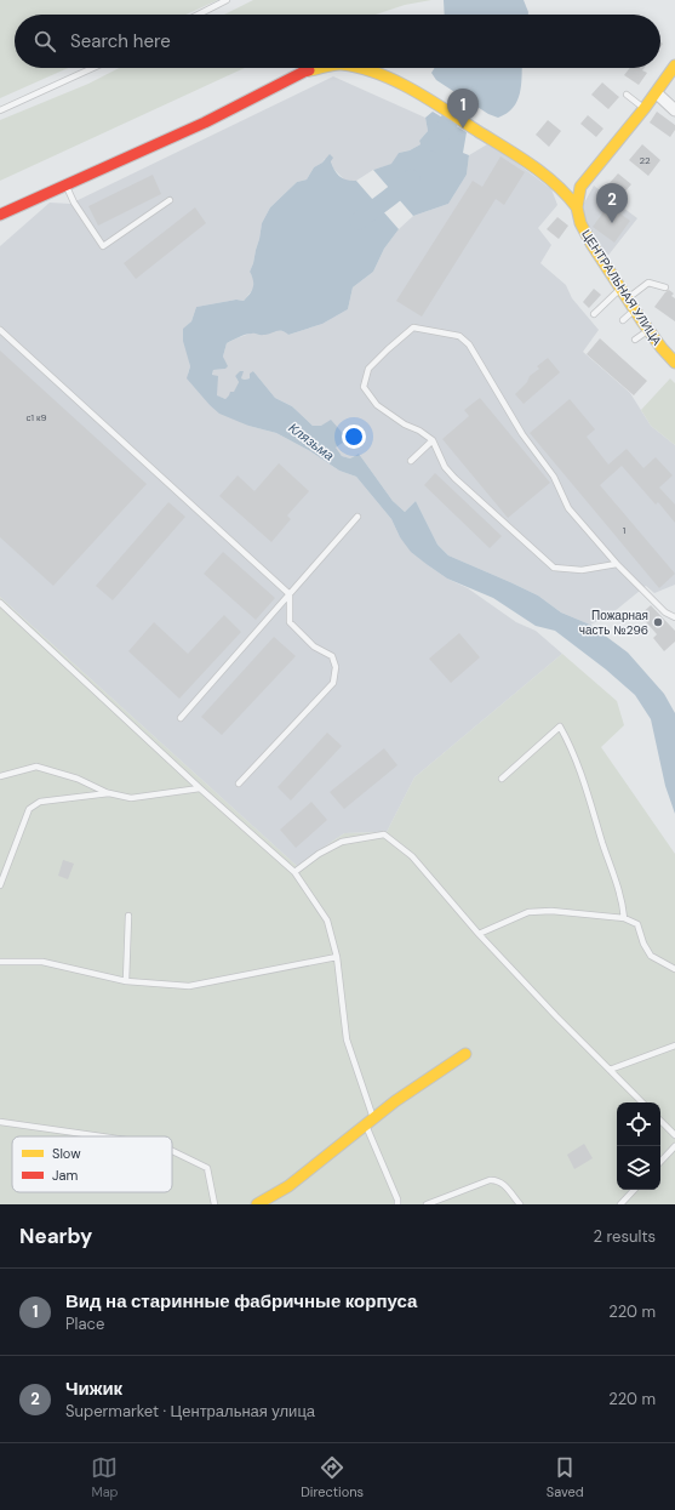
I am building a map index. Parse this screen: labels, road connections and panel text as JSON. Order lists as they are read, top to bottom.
{
  "streets": {
    "street": ["ЦЕНТРАЛЬНАЯ УЛИЦА"]
  },
  "water": ["Клязьма"],
  "places": ["Пожарная часть №296"],
  "house_numbers": ["22", "с1 к9", "1"],
  "legend": ["Slow", "Jam"],
  "page": {
    "search": "Search here",
    "pins": ["1", "2"],
    "heading": ["Nearby", "2 results"],
    "list": [
      {
        "mark": "1",
        "name": "Вид на старинные фабричные корпуса",
        "note": "Place",
        "value": "220 m"
      },
      {
        "mark": "2",
        "name": "Чижик",
        "note": "Supermarket · Центральная улица",
        "value": "220 m"
      }
    ],
    "nav": ["Map", "Directions", "Saved"]
  }
}
